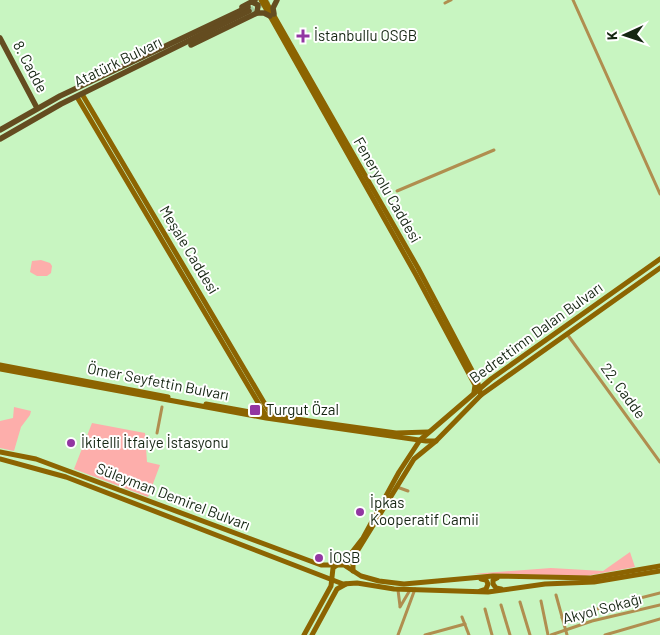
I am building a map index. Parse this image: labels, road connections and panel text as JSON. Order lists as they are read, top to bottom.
{
  "streets": {
    "main road": [
      "Atatürk Bulvarı",
      "8. Cadde",
      "Feneryolu Caddesi",
      "Meşale Caddesi",
      "Bedrettimn Dalan Bulvarı",
      "Ömer Seyfettin Bulvarı",
      "Süleyman Demirel Bulvarı"
    ],
    "street": ["22. Cadde", "Akyol Sokağı"]
  },
  "crossings": [
    ["Atatürk Bulvarı", "8. Cadde"],
    ["Atatürk Bulvarı", "Meşale Caddesi"],
    ["Feneryolu Caddesi", "Bedrettimn Dalan Bulvarı"],
    ["Meşale Caddesi", "Ömer Seyfettin Bulvarı"],
    ["Bedrettimn Dalan Bulvarı", "Ömer Seyfettin Bulvarı"],
    ["Bedrettimn Dalan Bulvarı", "22. Cadde"],
    ["Bedrettimn Dalan Bulvarı", "Süleyman Demirel Bulvarı"]
  ],
  "places": {
    "health": ["İstanbullu OSGB"],
    "transit": ["Turgut Özal"],
    "other": ["İkitelli İtfaiye İstasyonu", "İpkas Kooperatif Camii", "İOSB"]
  },
  "north": "left"
}
